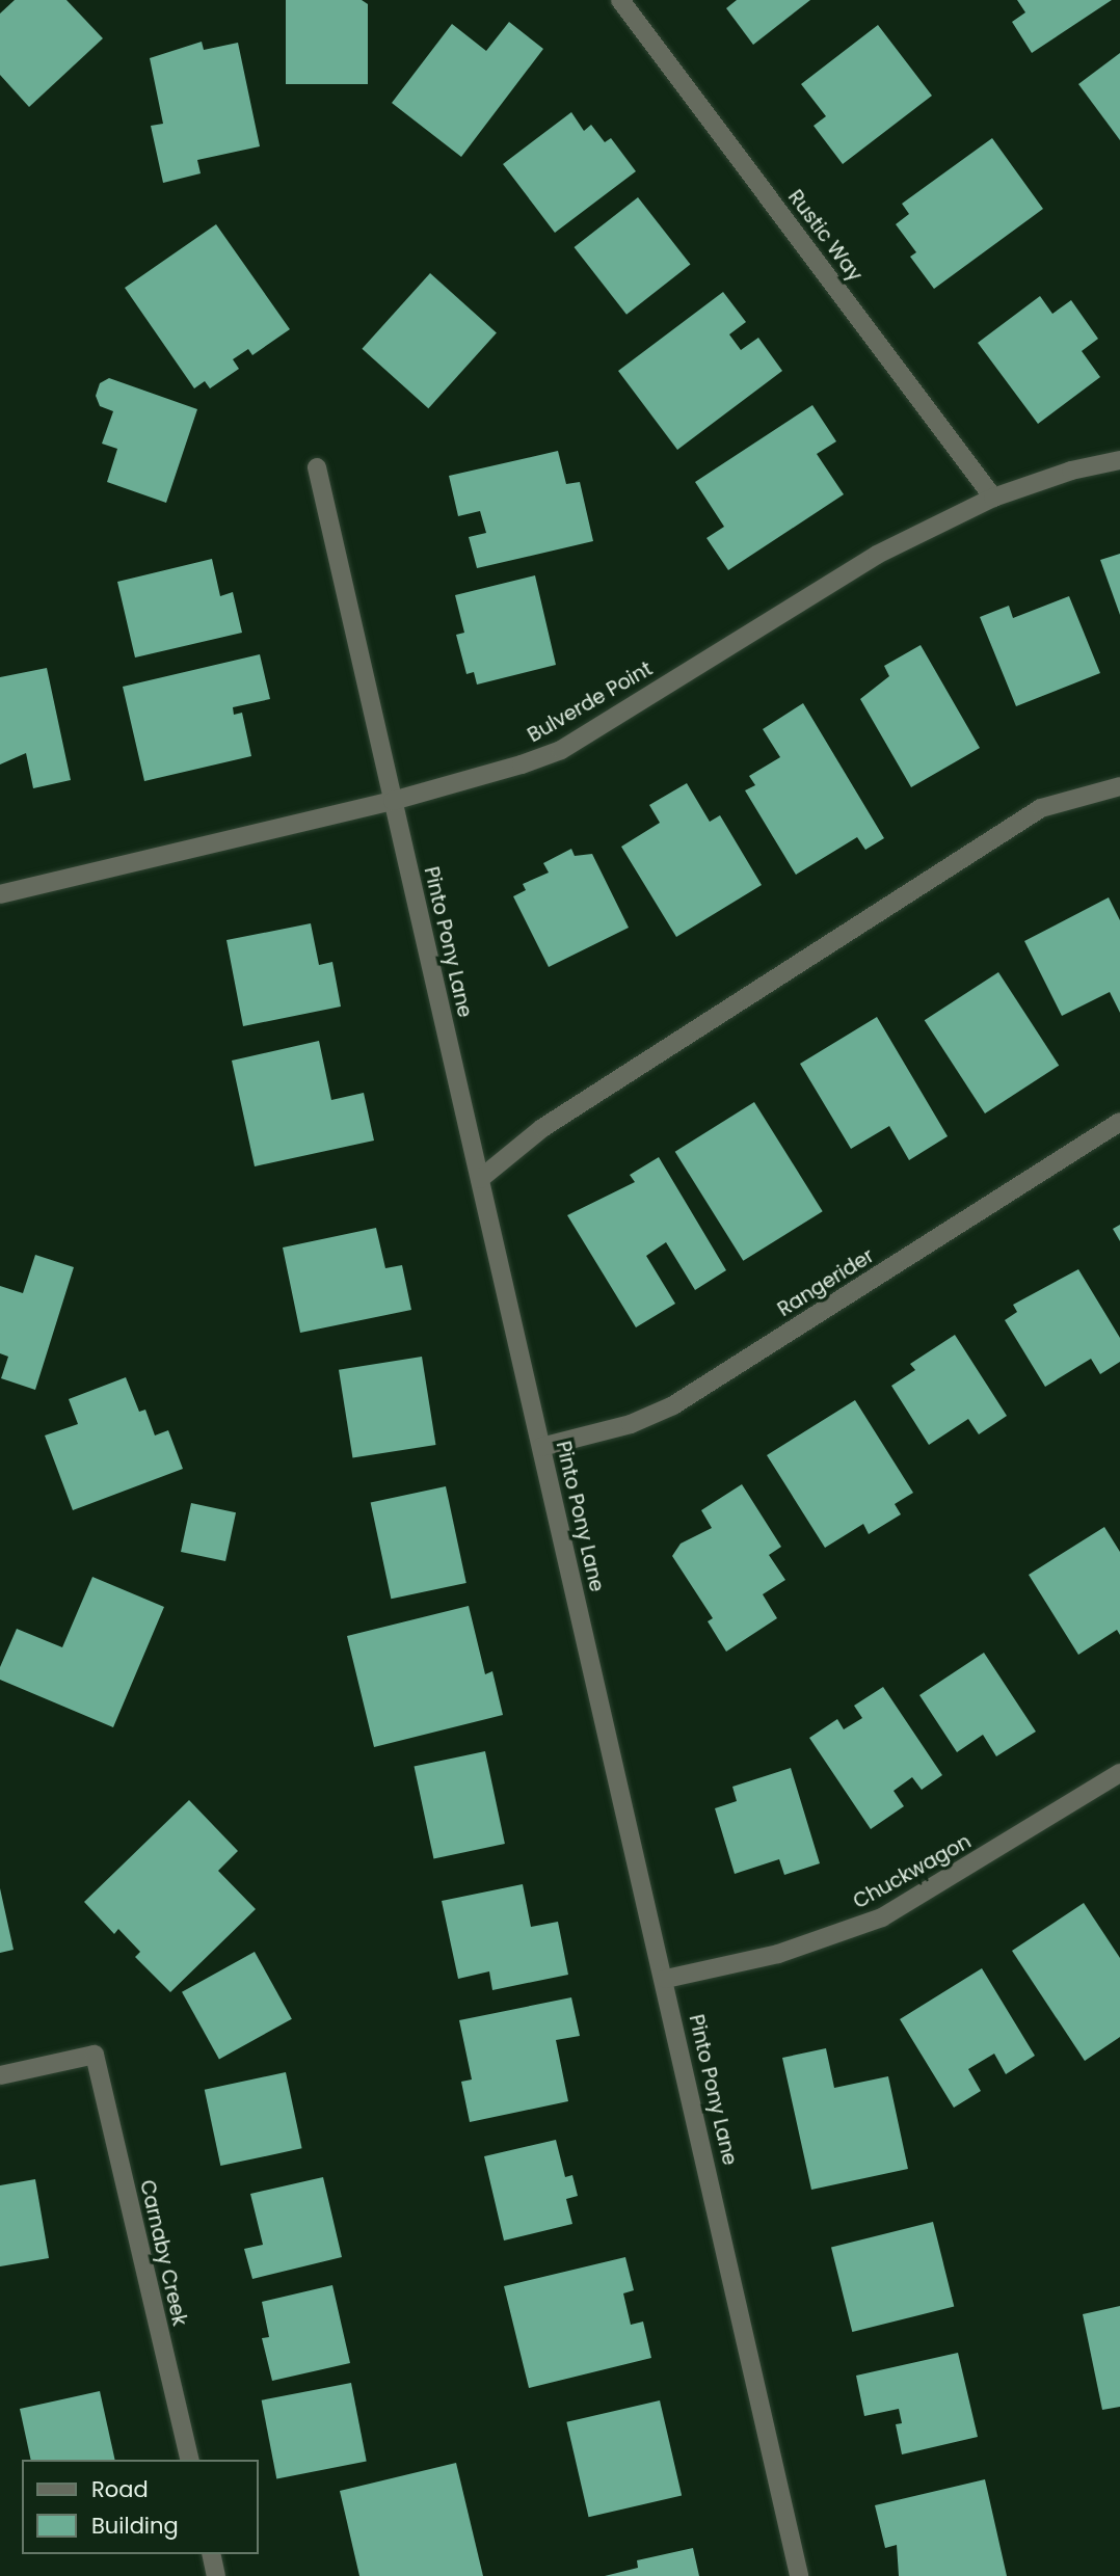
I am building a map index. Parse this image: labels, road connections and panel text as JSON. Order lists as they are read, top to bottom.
{
  "streets": {
    "street": [
      "Rustic Way",
      "Bulverde Point",
      "Pinto Pony Lane",
      "Rangerider",
      "Chuckwagon",
      "Carnaby Creek"
    ]
  },
  "crossings": [
    ["Rustic Way", "Bulverde Point"],
    ["Bulverde Point", "Pinto Pony Lane"],
    ["Pinto Pony Lane", "Rangerider"],
    ["Pinto Pony Lane", "Chuckwagon"]
  ],
  "legend": ["Road", "Building"]
}
